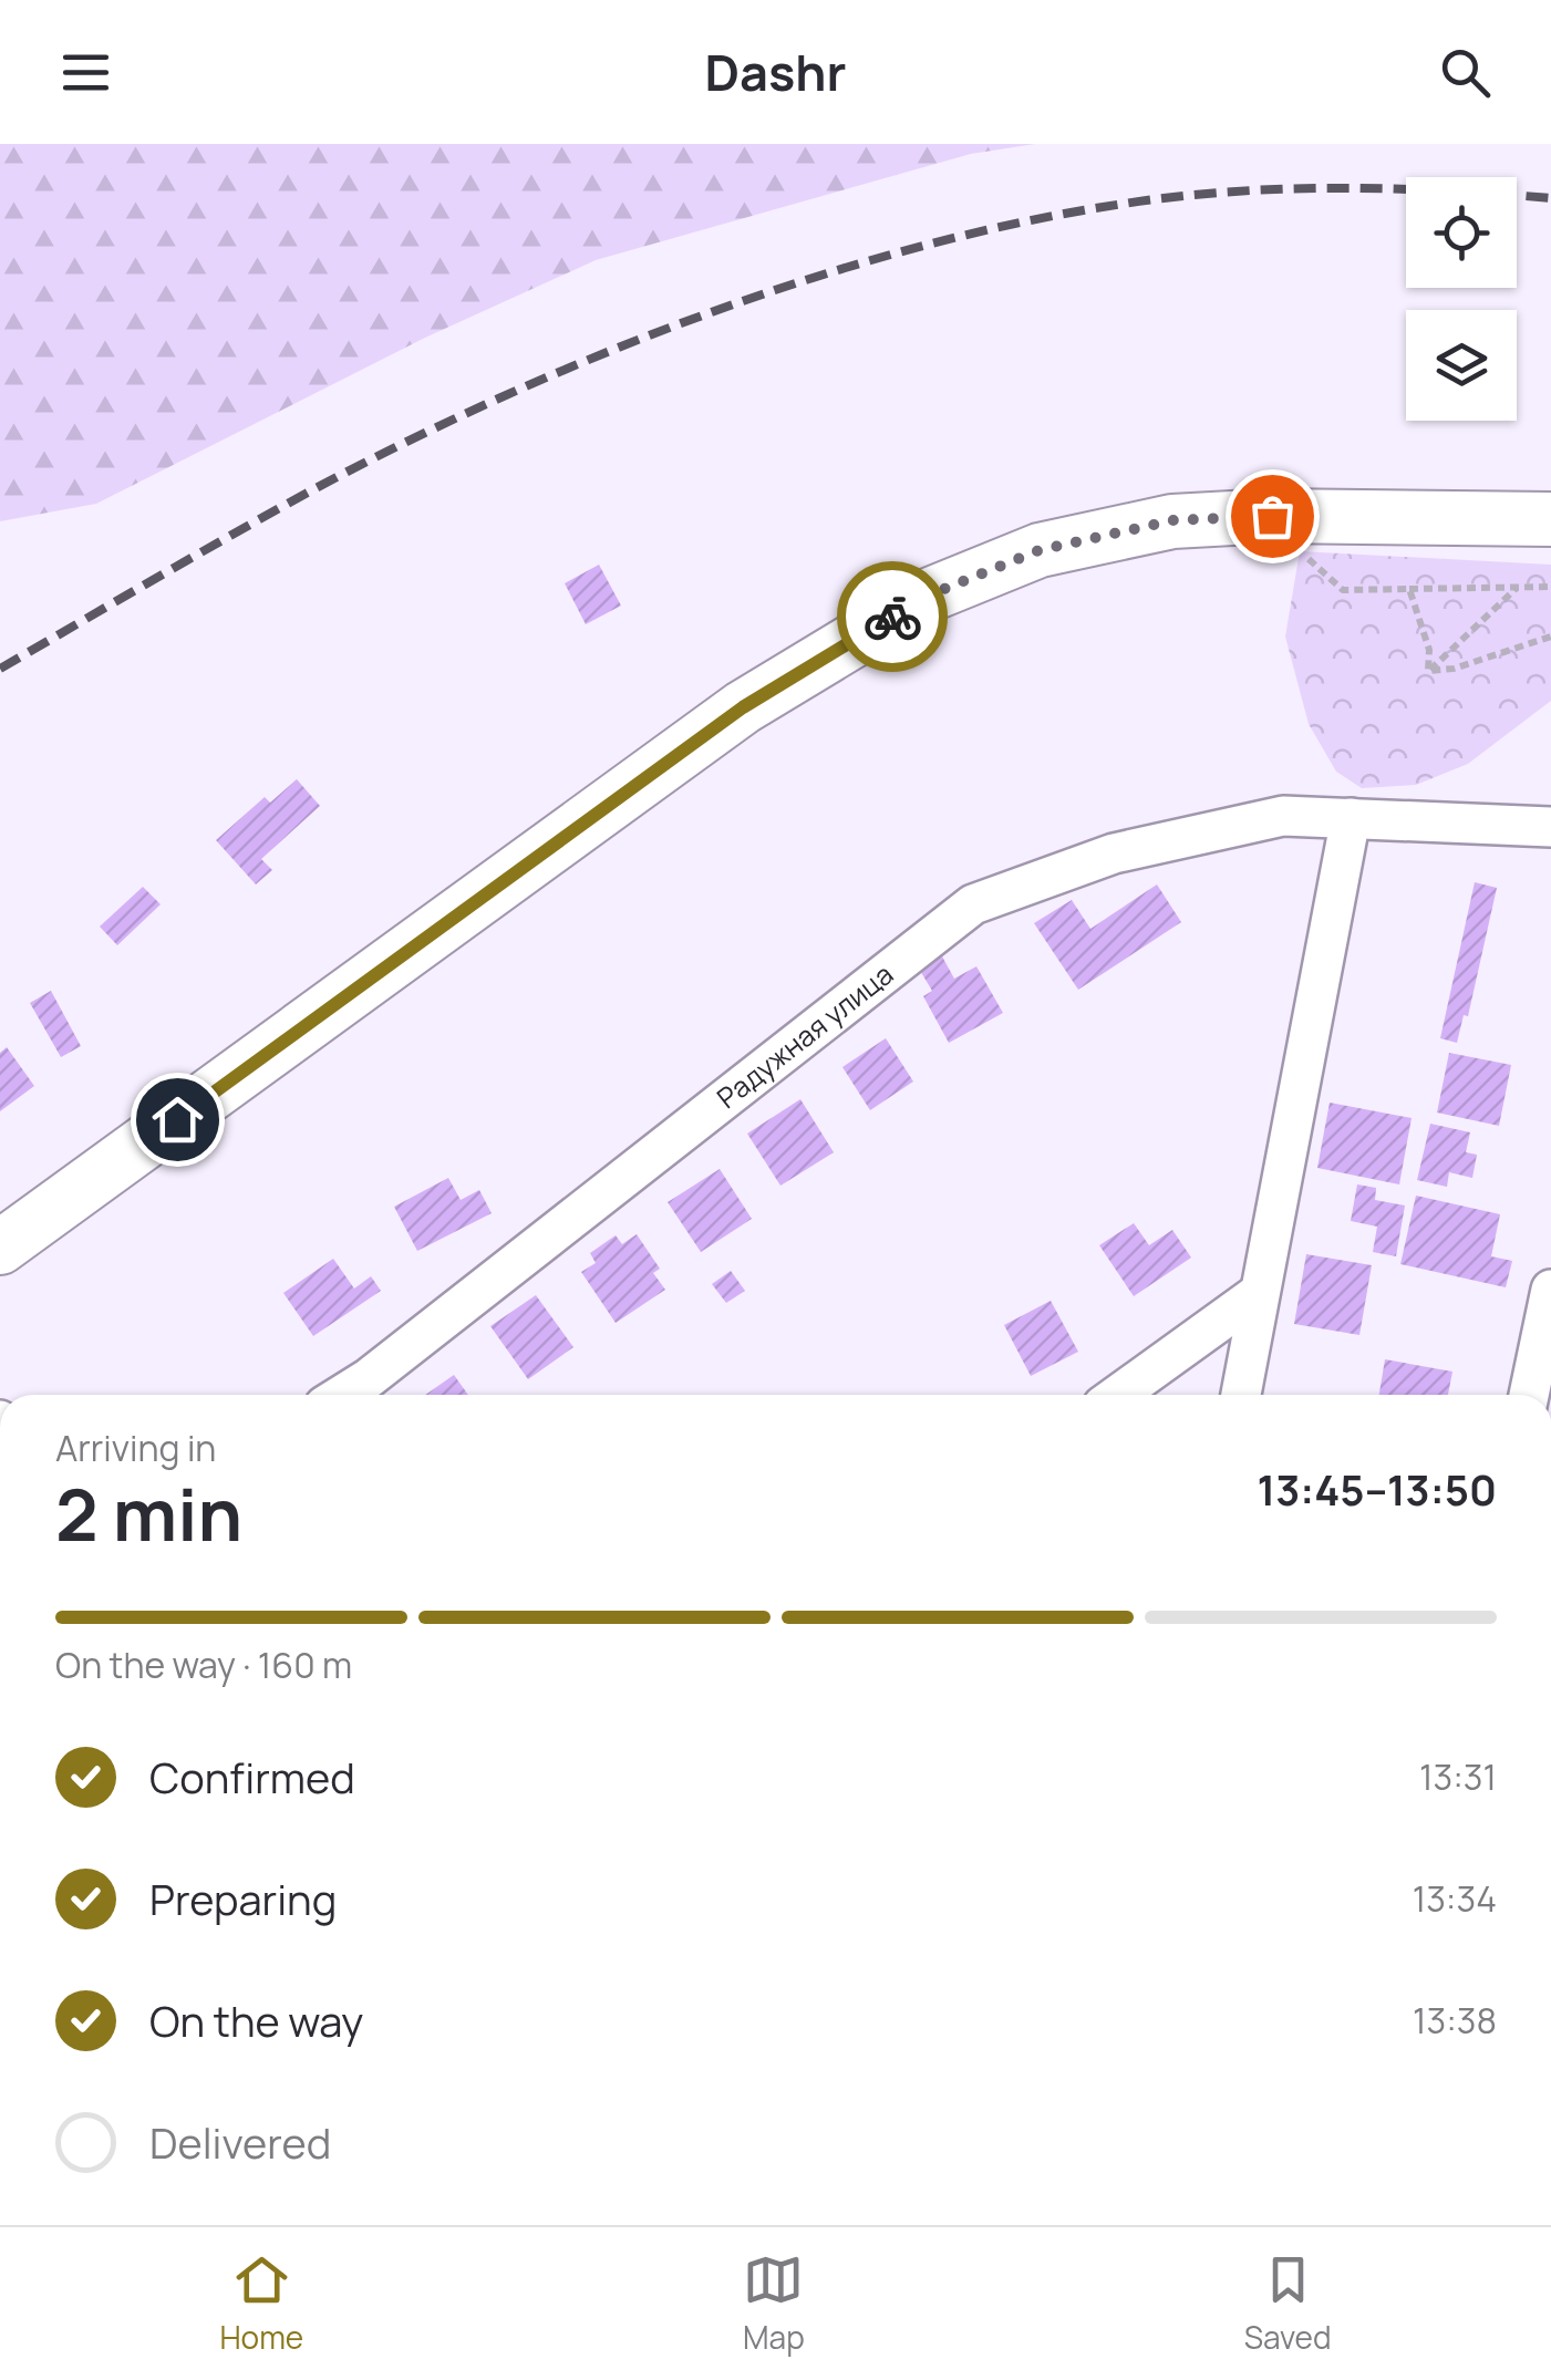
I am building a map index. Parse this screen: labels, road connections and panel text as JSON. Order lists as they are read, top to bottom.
{
  "streets": {
    "street": ["Радужная улица"]
  },
  "page": {
    "header": "Dashr",
    "heading": ["2 min", "Arriving in", "13:45–13:50"],
    "bar": "On the way · 160 m",
    "list": [
      ["Confirmed", "13:31"],
      ["Preparing", "13:34"],
      ["On the way", "13:38"],
      "Delivered"
    ],
    "tabs": ["Home", "Map", "Saved"]
  }
}
